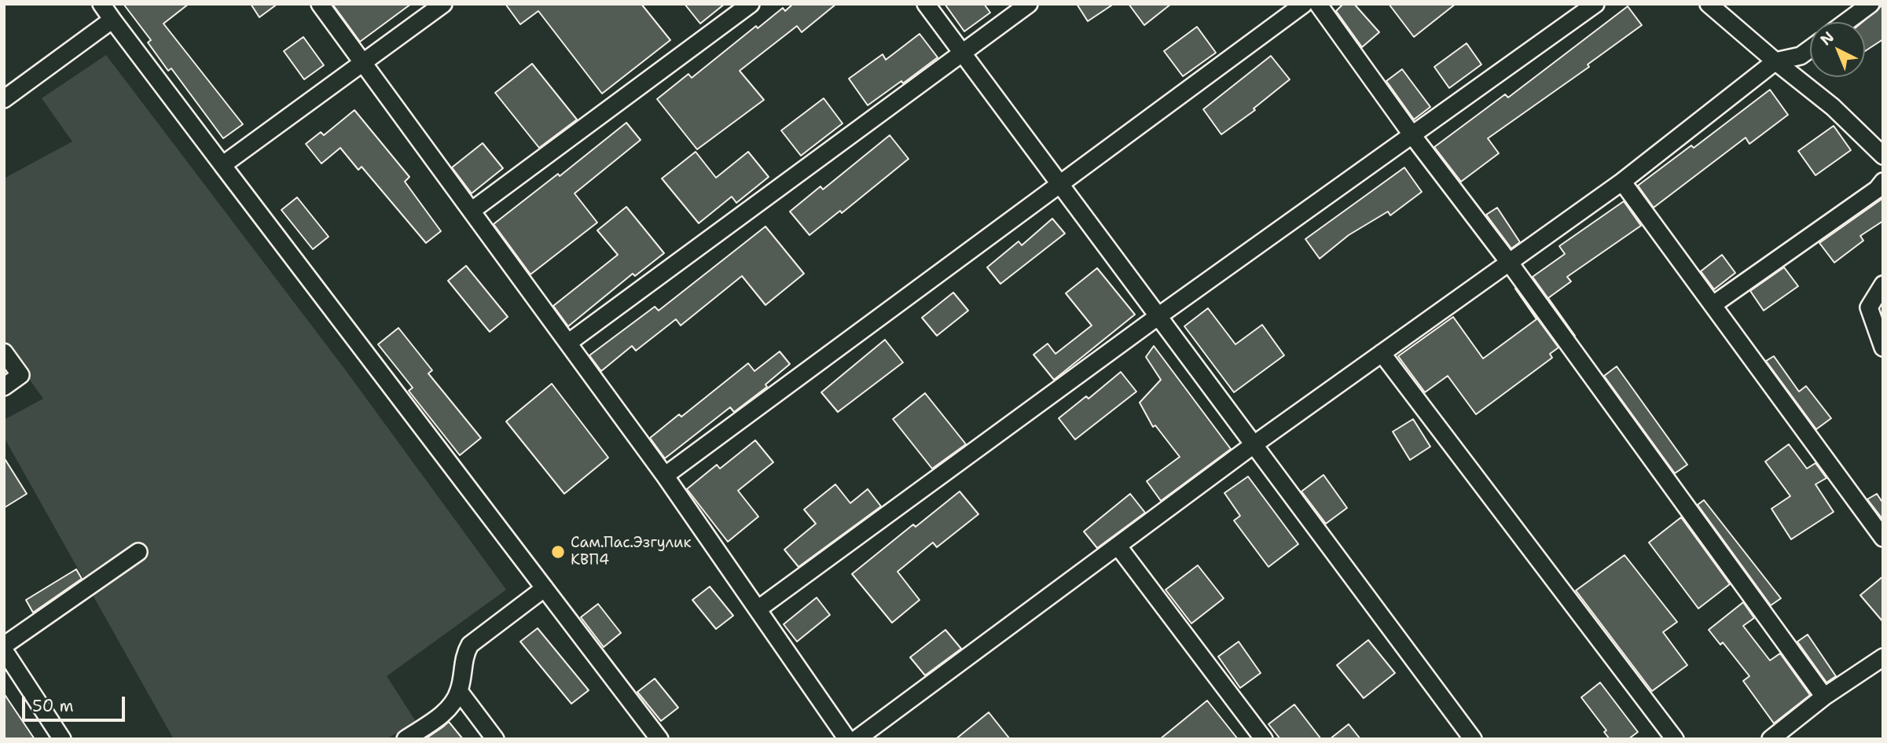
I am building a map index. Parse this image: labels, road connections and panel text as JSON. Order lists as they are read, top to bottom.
{
  "places": ["Сам.Пас.Эзгулик КВП4"],
  "scale_bar": "50 m",
  "north": "top left"
}
